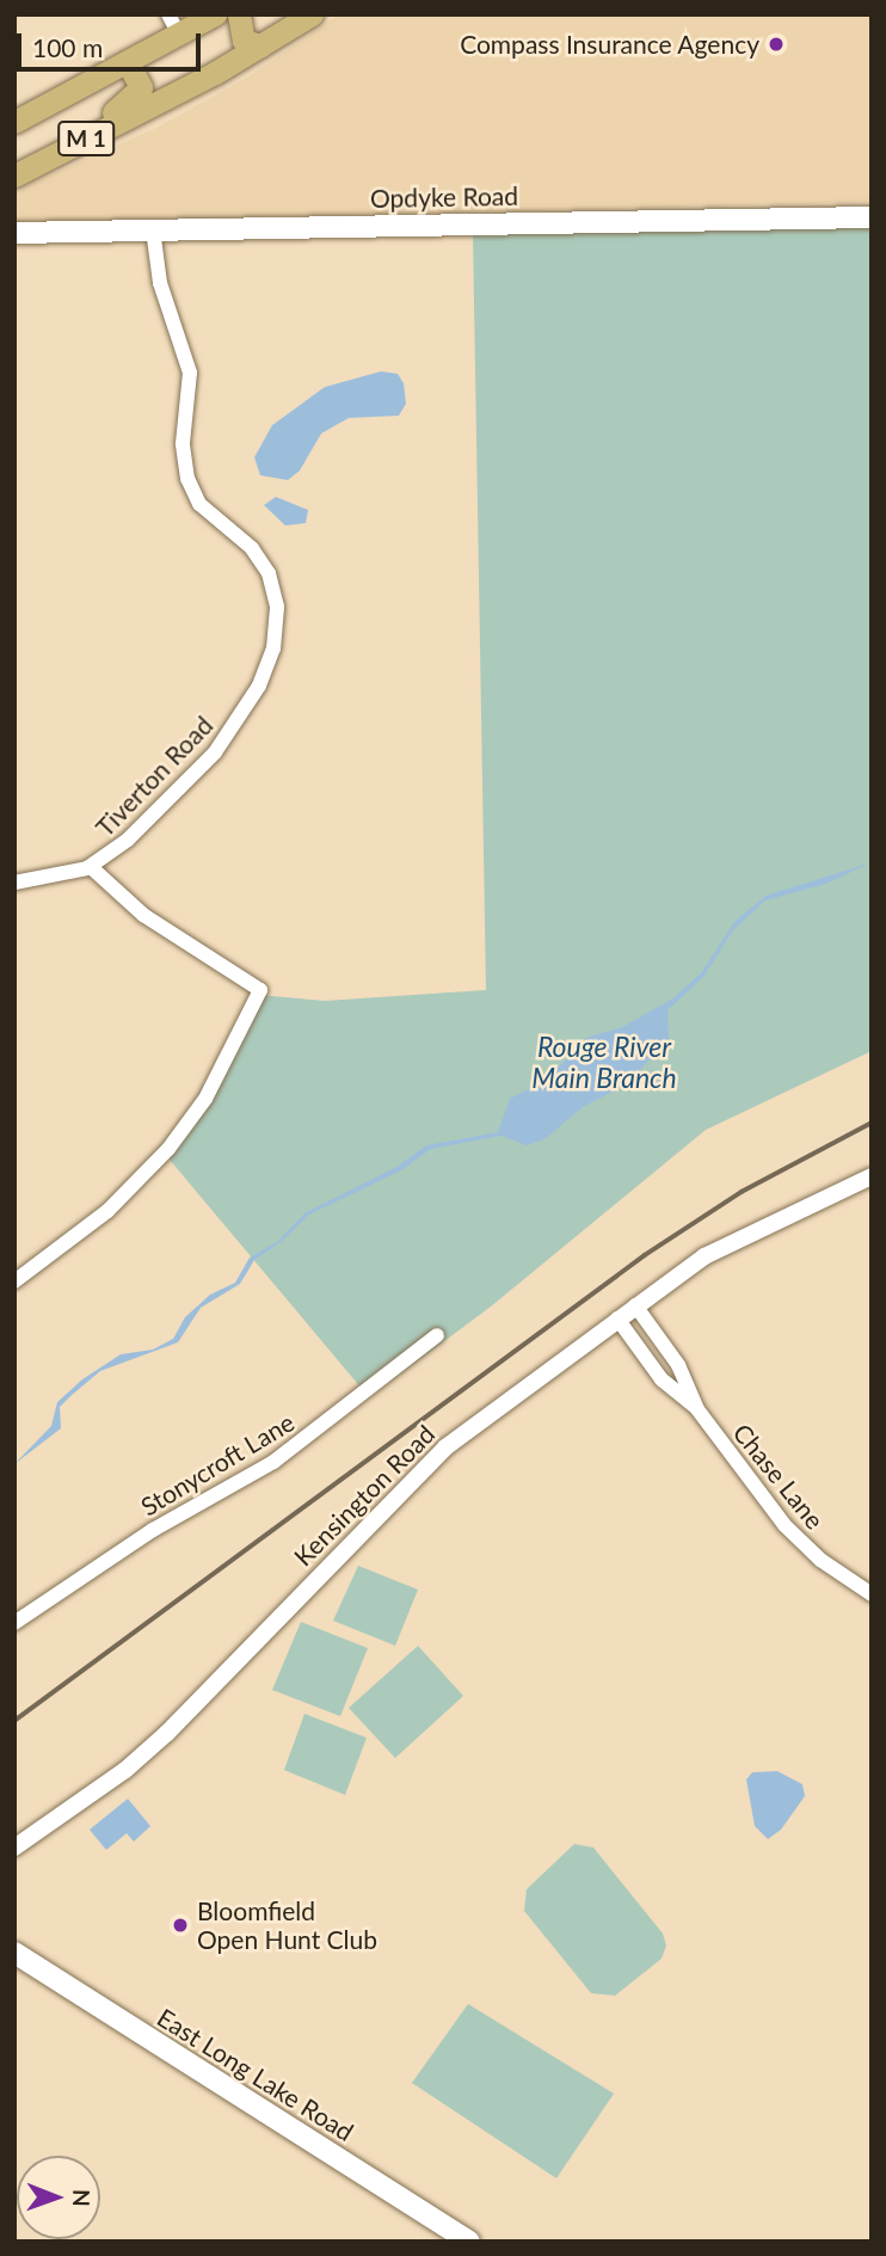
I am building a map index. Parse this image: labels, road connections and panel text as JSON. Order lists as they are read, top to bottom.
{
  "streets": {
    "main road": ["M 1", "Opdyke Road", "East Long Lake Road"],
    "street": [
      "Tiverton Road",
      "Stonycroft Lane",
      "Chase Lane",
      "Kensington Road"
    ]
  },
  "crossings": [
    ["Opdyke Road", "Tiverton Road"],
    ["Chase Lane", "Kensington Road"]
  ],
  "water": ["Rouge River Main Branch"],
  "places": ["Compass Insurance Agency", "Bloomfield Open Hunt Club"],
  "scale_bar": "100 m",
  "north": "right"
}
